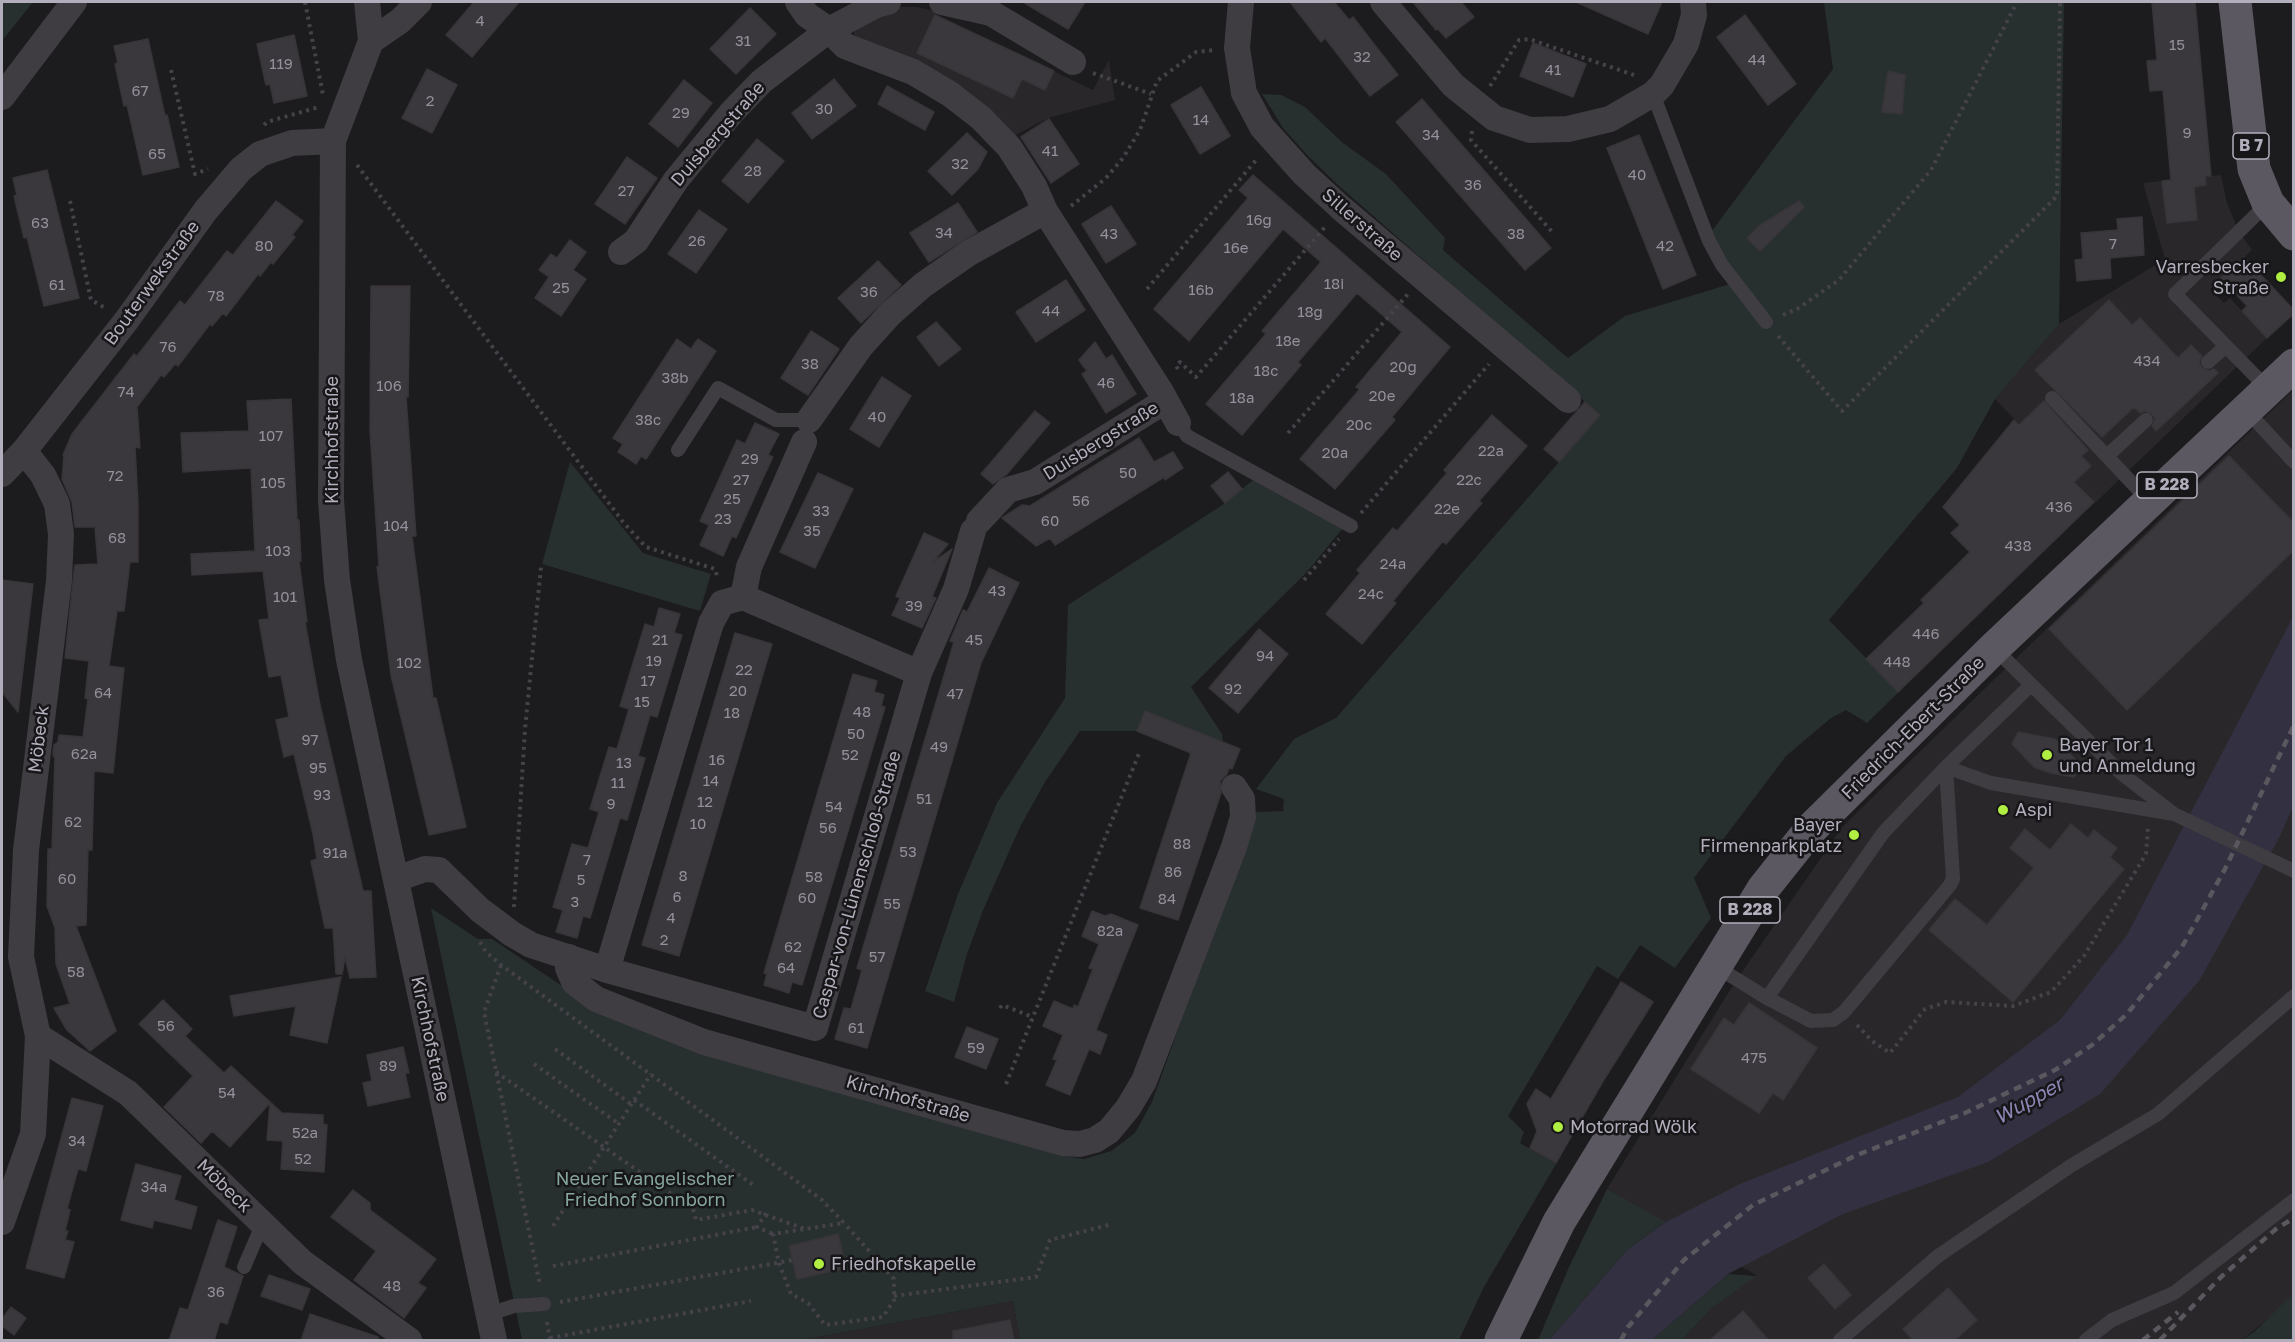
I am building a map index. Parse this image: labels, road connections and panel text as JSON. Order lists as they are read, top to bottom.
{
  "streets": {
    "main road": ["B 7", "B 228", "Friedrich-Ebert-Straße"],
    "street": [
      "Duisbergstraße",
      "Sillerstraße",
      "Bouterwekstraße",
      "Kirchhofstraße",
      "Möbeck",
      "Caspar-von-Lünenschloß-Straße"
    ]
  },
  "crossings": [
    ["Duisbergstraße", "Caspar-von-Lünenschloß-Straße"],
    ["Bouterwekstraße", "Kirchhofstraße"],
    ["Bouterwekstraße", "Möbeck"],
    ["Kirchhofstraße", "Caspar-von-Lünenschloß-Straße"]
  ],
  "water": ["Wupper"],
  "parks": ["Neuer Evangelischer Friedhof Sonnborn"],
  "places": [
    "Varresbecker Straße",
    "Bayer Tor 1 und Anmeldung",
    "Aspi",
    "Bayer Firmenparkplatz",
    "Motorrad Wölk",
    "Friedhofskapelle"
  ],
  "house_numbers": [
    "4",
    "31",
    "15",
    "32",
    "44",
    "119",
    "41",
    "67",
    "2",
    "30",
    "29",
    "14",
    "9",
    "34",
    "41",
    "65",
    "32",
    "28",
    "40",
    "36",
    "27",
    "16g",
    "63",
    "34",
    "43",
    "38",
    "26",
    "7",
    "80",
    "42",
    "16e",
    "18i",
    "61",
    "25",
    "16b",
    "36",
    "78",
    "44",
    "18g",
    "18e",
    "76",
    "434",
    "38",
    "20g",
    "18c",
    "38b",
    "46",
    "106",
    "74",
    "20e",
    "18a",
    "40",
    "38c",
    "20c",
    "107",
    "22a",
    "20a",
    "29",
    "50",
    "72",
    "27",
    "22c",
    "105",
    "25",
    "56",
    "436",
    "22e",
    "33",
    "23",
    "60",
    "104",
    "35",
    "68",
    "438",
    "103",
    "24a",
    "43",
    "24c",
    "101",
    "39",
    "446",
    "21",
    "45",
    "94",
    "19",
    "448",
    "102",
    "22",
    "17",
    "92",
    "20",
    "64",
    "47",
    "15",
    "48",
    "18",
    "50",
    "97",
    "49",
    "62a",
    "52",
    "16",
    "13",
    "95",
    "14",
    "11",
    "93",
    "51",
    "12",
    "9",
    "54",
    "62",
    "10",
    "56",
    "88",
    "53",
    "91a",
    "7",
    "86",
    "8",
    "58",
    "60",
    "5",
    "6",
    "60",
    "84",
    "3",
    "55",
    "4",
    "82a",
    "2",
    "62",
    "57",
    "64",
    "58",
    "56",
    "61",
    "59",
    "475",
    "89",
    "54",
    "52a",
    "34",
    "52",
    "34a",
    "48",
    "36"
  ]
}
